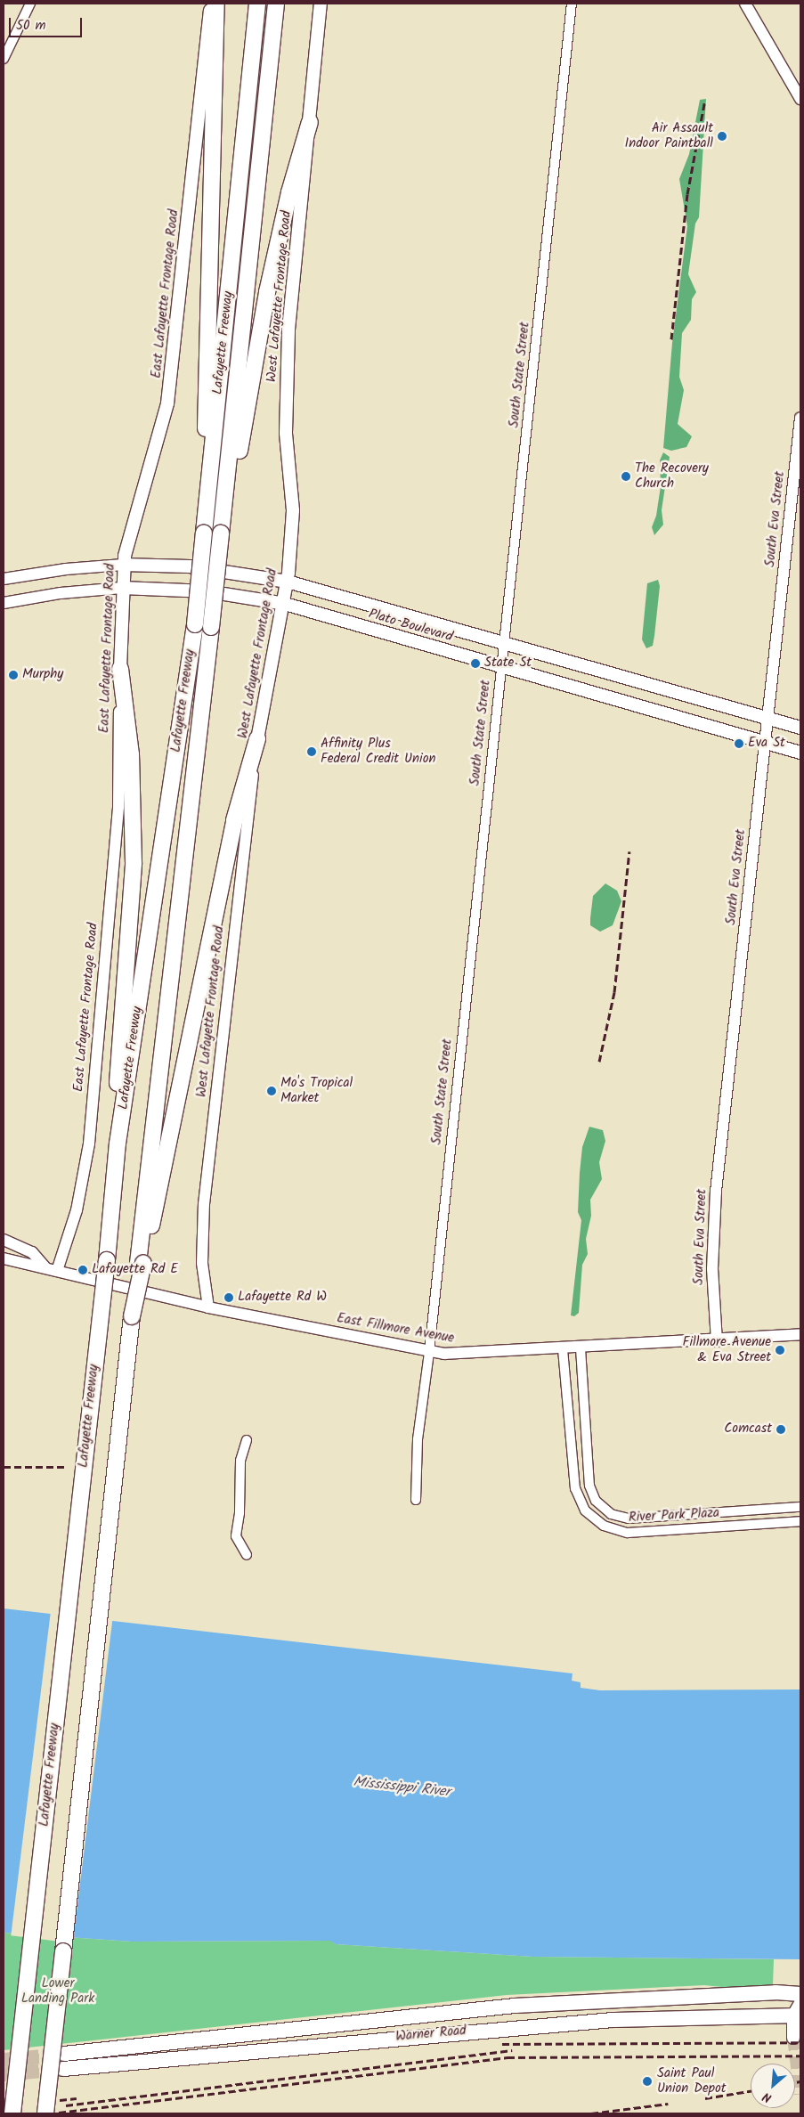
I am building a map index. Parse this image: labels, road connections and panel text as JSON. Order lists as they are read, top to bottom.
{
  "streets": {
    "highway": ["Lafayette Freeway", "Warner Road"],
    "main road": ["East Lafayette Frontage Road", "West Lafayette Frontage Road", "Plato Boulevard"],
    "street": [
      "South State Street",
      "South Eva Street",
      "East Fillmore Avenue",
      "River Park Plaza"
    ]
  },
  "crossings": [
    ["East Lafayette Frontage Road", "Plato Boulevard"],
    ["East Lafayette Frontage Road", "East Fillmore Avenue"],
    ["West Lafayette Frontage Road", "Plato Boulevard"],
    ["West Lafayette Frontage Road", "East Fillmore Avenue"],
    ["South State Street", "Plato Boulevard"],
    ["South State Street", "East Fillmore Avenue"],
    ["South Eva Street", "Plato Boulevard"],
    ["South Eva Street", "East Fillmore Avenue"],
    ["East Fillmore Avenue", "River Park Plaza"]
  ],
  "water": ["Mississippi River"],
  "parks": ["Lower Landing Park"],
  "places": [
    "Air Assault Indoor Paintball",
    "The Recovery Church",
    "State St",
    "Murphy",
    "Eva St",
    "Affinity Plus Federal Credit Union",
    "Mo's Tropical Market",
    "Lafayette Rd E",
    "Lafayette Rd W",
    "Fillmore Avenue & Eva Street",
    "Comcast",
    "Saint Paul Union Depot"
  ],
  "scale_bar": "50 m",
  "north": "bottom left"
}
